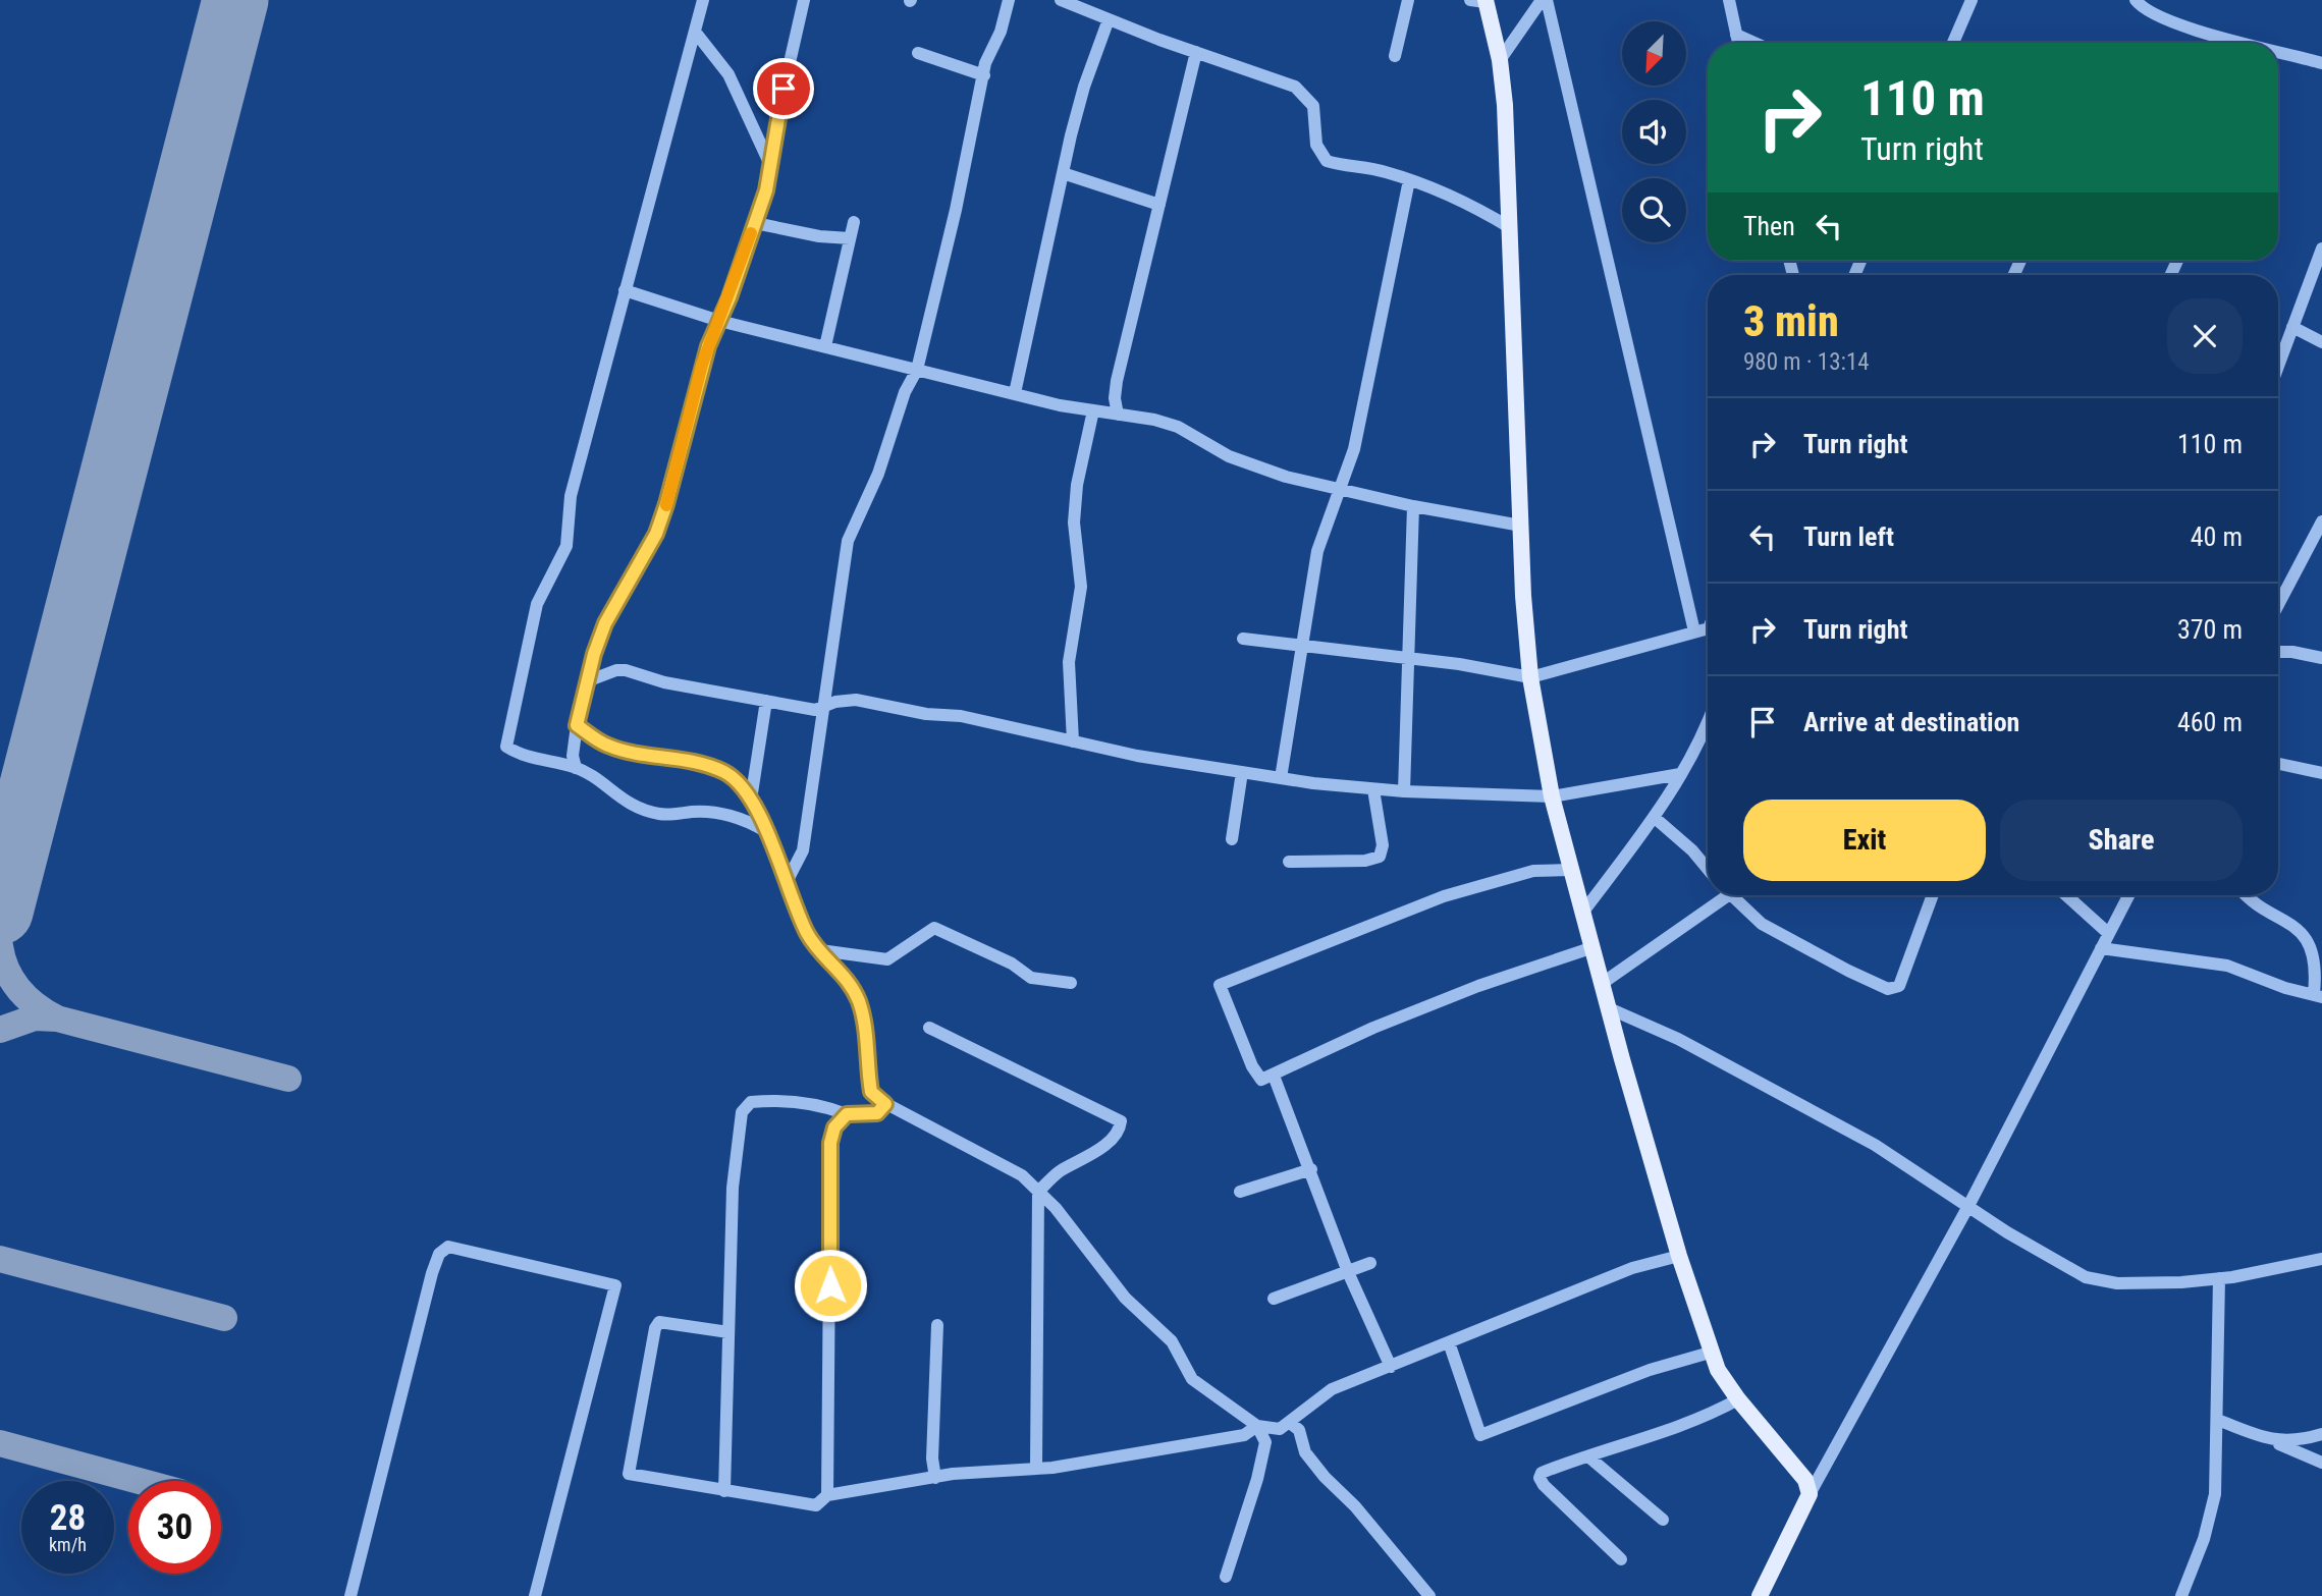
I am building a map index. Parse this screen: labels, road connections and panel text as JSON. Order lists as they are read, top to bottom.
{
  "north": "bottom left",
  "page": {
    "turn": ["110 m", "Turn right"],
    "then": "Then",
    "heading": ["3 min", "980 m · 13:14"],
    "list": [
      {
        "name": "Turn right",
        "value": "110 m"
      },
      {
        "name": "Turn left",
        "value": "40 m"
      },
      {
        "name": "Turn right",
        "value": "370 m"
      },
      {
        "name": "Arrive at destination",
        "value": "460 m"
      }
    ],
    "buttons": ["Exit", "Share"],
    "speed": "28 km/h",
    "limit": "30"
  }
}
